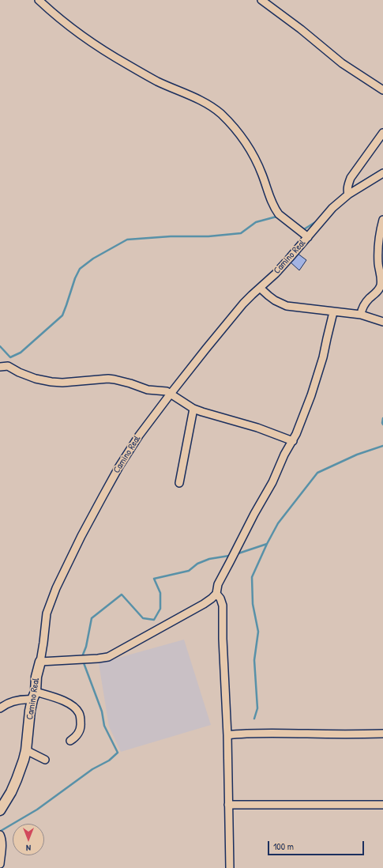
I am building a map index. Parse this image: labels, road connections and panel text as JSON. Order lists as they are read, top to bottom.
{
  "streets": {
    "street": ["Camino Real"]
  },
  "scale_bar": "100 m",
  "north": "bottom"
}
